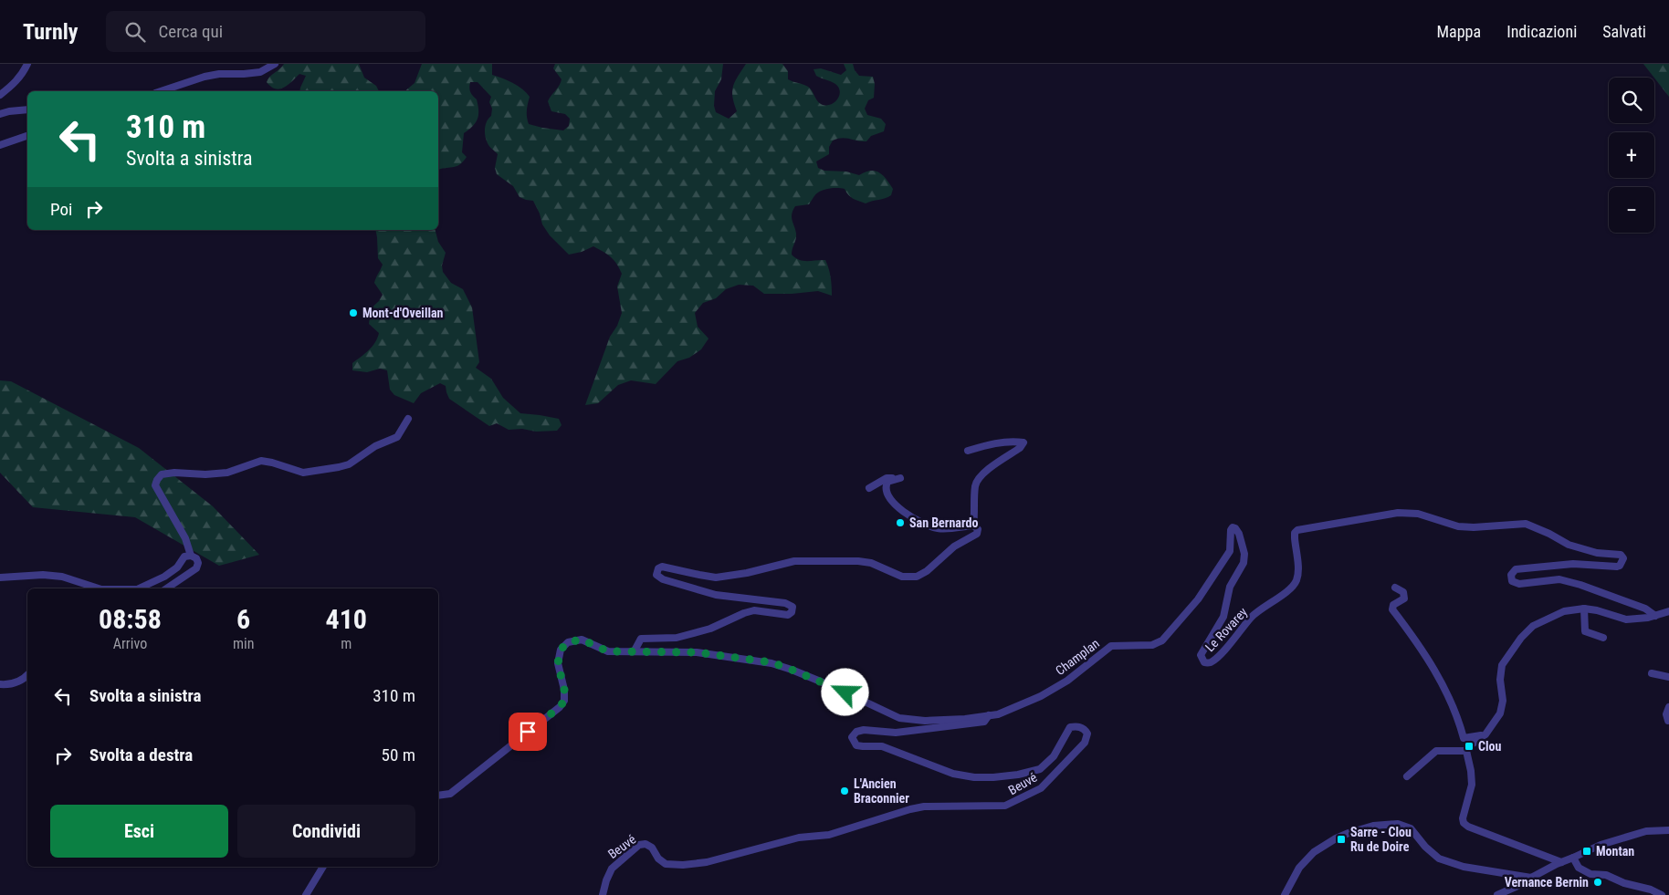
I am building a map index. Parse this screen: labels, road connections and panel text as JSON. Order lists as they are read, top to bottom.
{
  "streets": {
    "street": ["Le Rovarey", "Champlan", "Beuvé"]
  },
  "crossings": [
    ["Le Rovarey", "Champlan"],
    ["Champlan", "Beuvé"]
  ],
  "places": {
    "other": [
      "Mont-d'Oveillan",
      "San Bernardo",
      "L'Ancien Braconnier",
      "Vernance Bernin"
    ],
    "transit": ["Clou", "Sarre - Clou Ru de Doire", "Montan"]
  },
  "page": {
    "header": "Turnly",
    "search": "Cerca qui",
    "nav": ["Mappa", "Indicazioni", "Salvati"],
    "map_buttons": ["+", "−"],
    "turn": ["310 m", "Svolta a sinistra"],
    "then": "Poi",
    "eta": [
      "08:58",
      "Arrivo",
      "6",
      "min",
      "410",
      "m"
    ],
    "list": [
      {
        "name": "Svolta a sinistra",
        "value": "310 m"
      },
      {
        "name": "Svolta a destra",
        "value": "50 m"
      }
    ],
    "buttons": ["Esci", "Condividi"]
  }
}
